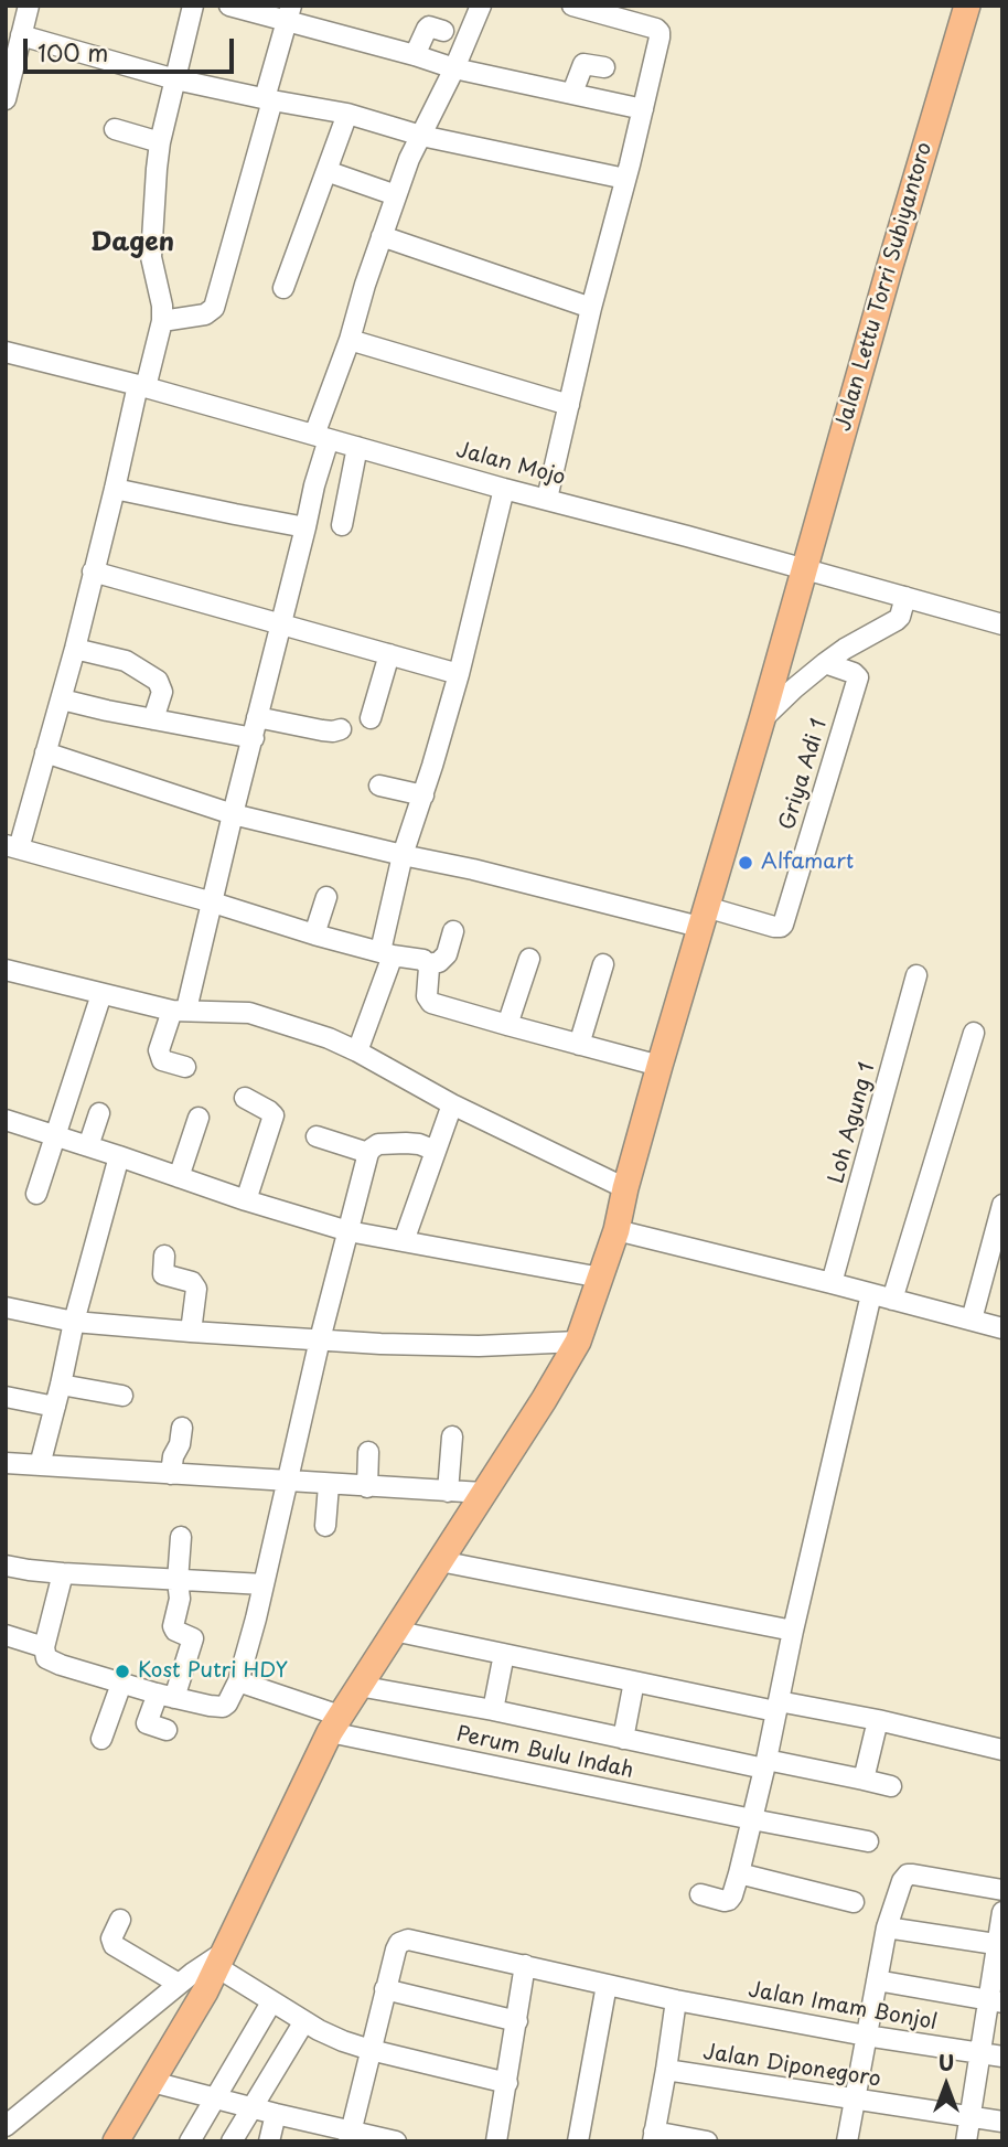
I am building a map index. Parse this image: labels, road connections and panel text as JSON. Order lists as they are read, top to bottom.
{
  "streets": {
    "main road": ["Jalan Lettu Torri Subiyantoro"],
    "street": [
      "Jalan Mojo",
      "Griya Adi 1",
      "Loh Agung 1",
      "Perum Bulu Indah",
      "Jalan Imam Bonjol",
      "Jalan Diponegoro"
    ]
  },
  "crossings": [
    ["Jalan Lettu Torri Subiyantoro", "Jalan Mojo"],
    ["Jalan Lettu Torri Subiyantoro", "Griya Adi 1"],
    ["Jalan Lettu Torri Subiyantoro", "Perum Bulu Indah"]
  ],
  "districts": ["Dagen"],
  "places": ["Alfamart", "Kost Putri HDY"],
  "scale_bar": "100 m",
  "north": "top"
}
